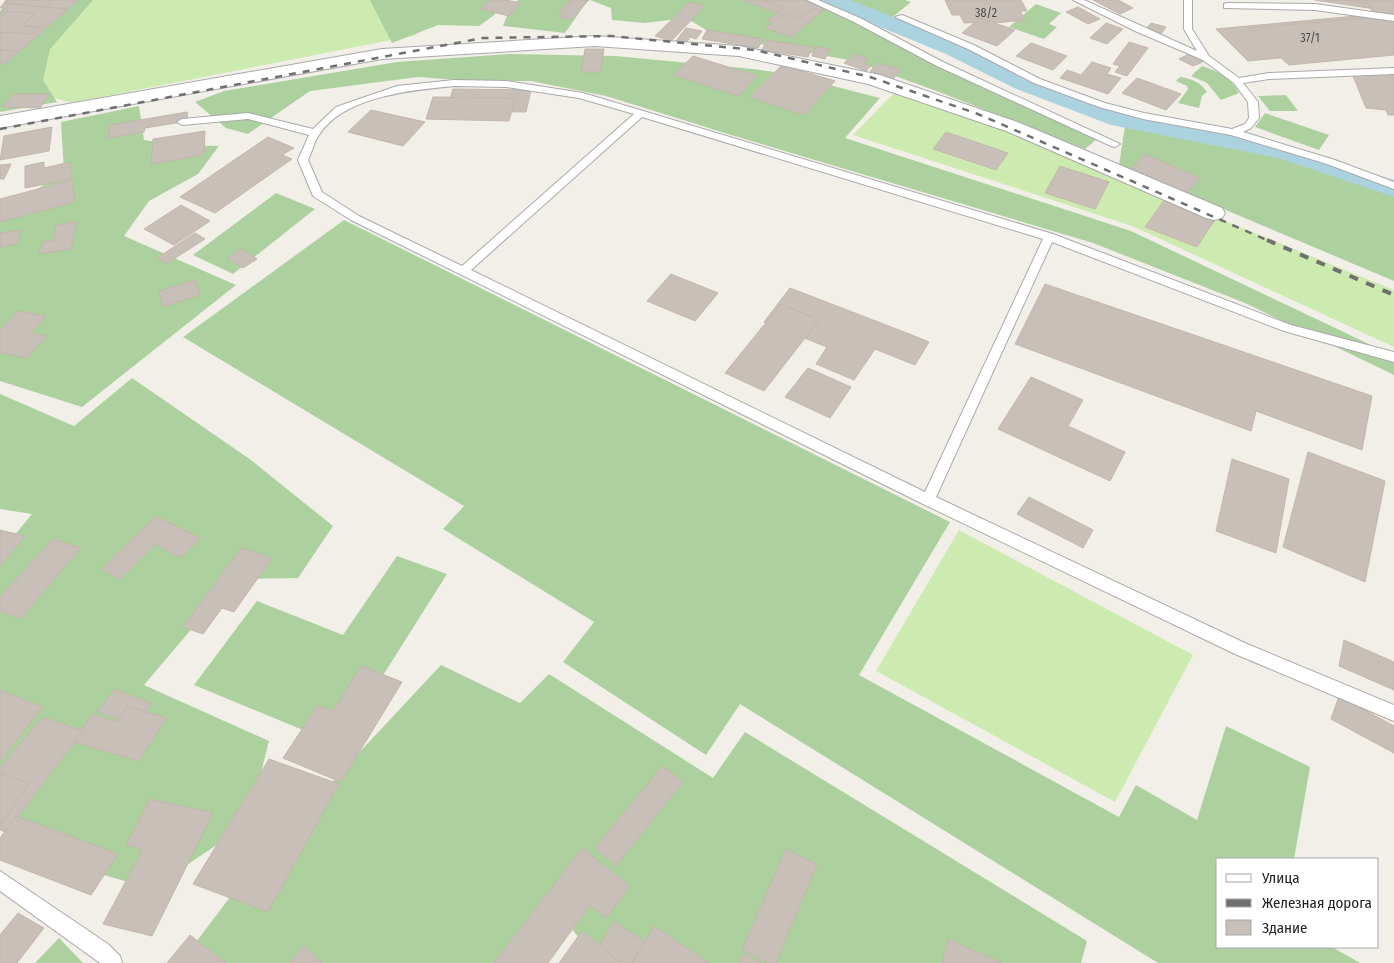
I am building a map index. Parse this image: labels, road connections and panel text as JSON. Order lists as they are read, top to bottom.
{
  "house_numbers": ["38/2", "37/1"],
  "legend": ["Улица", "Железная дорога", "Здание"]
}
